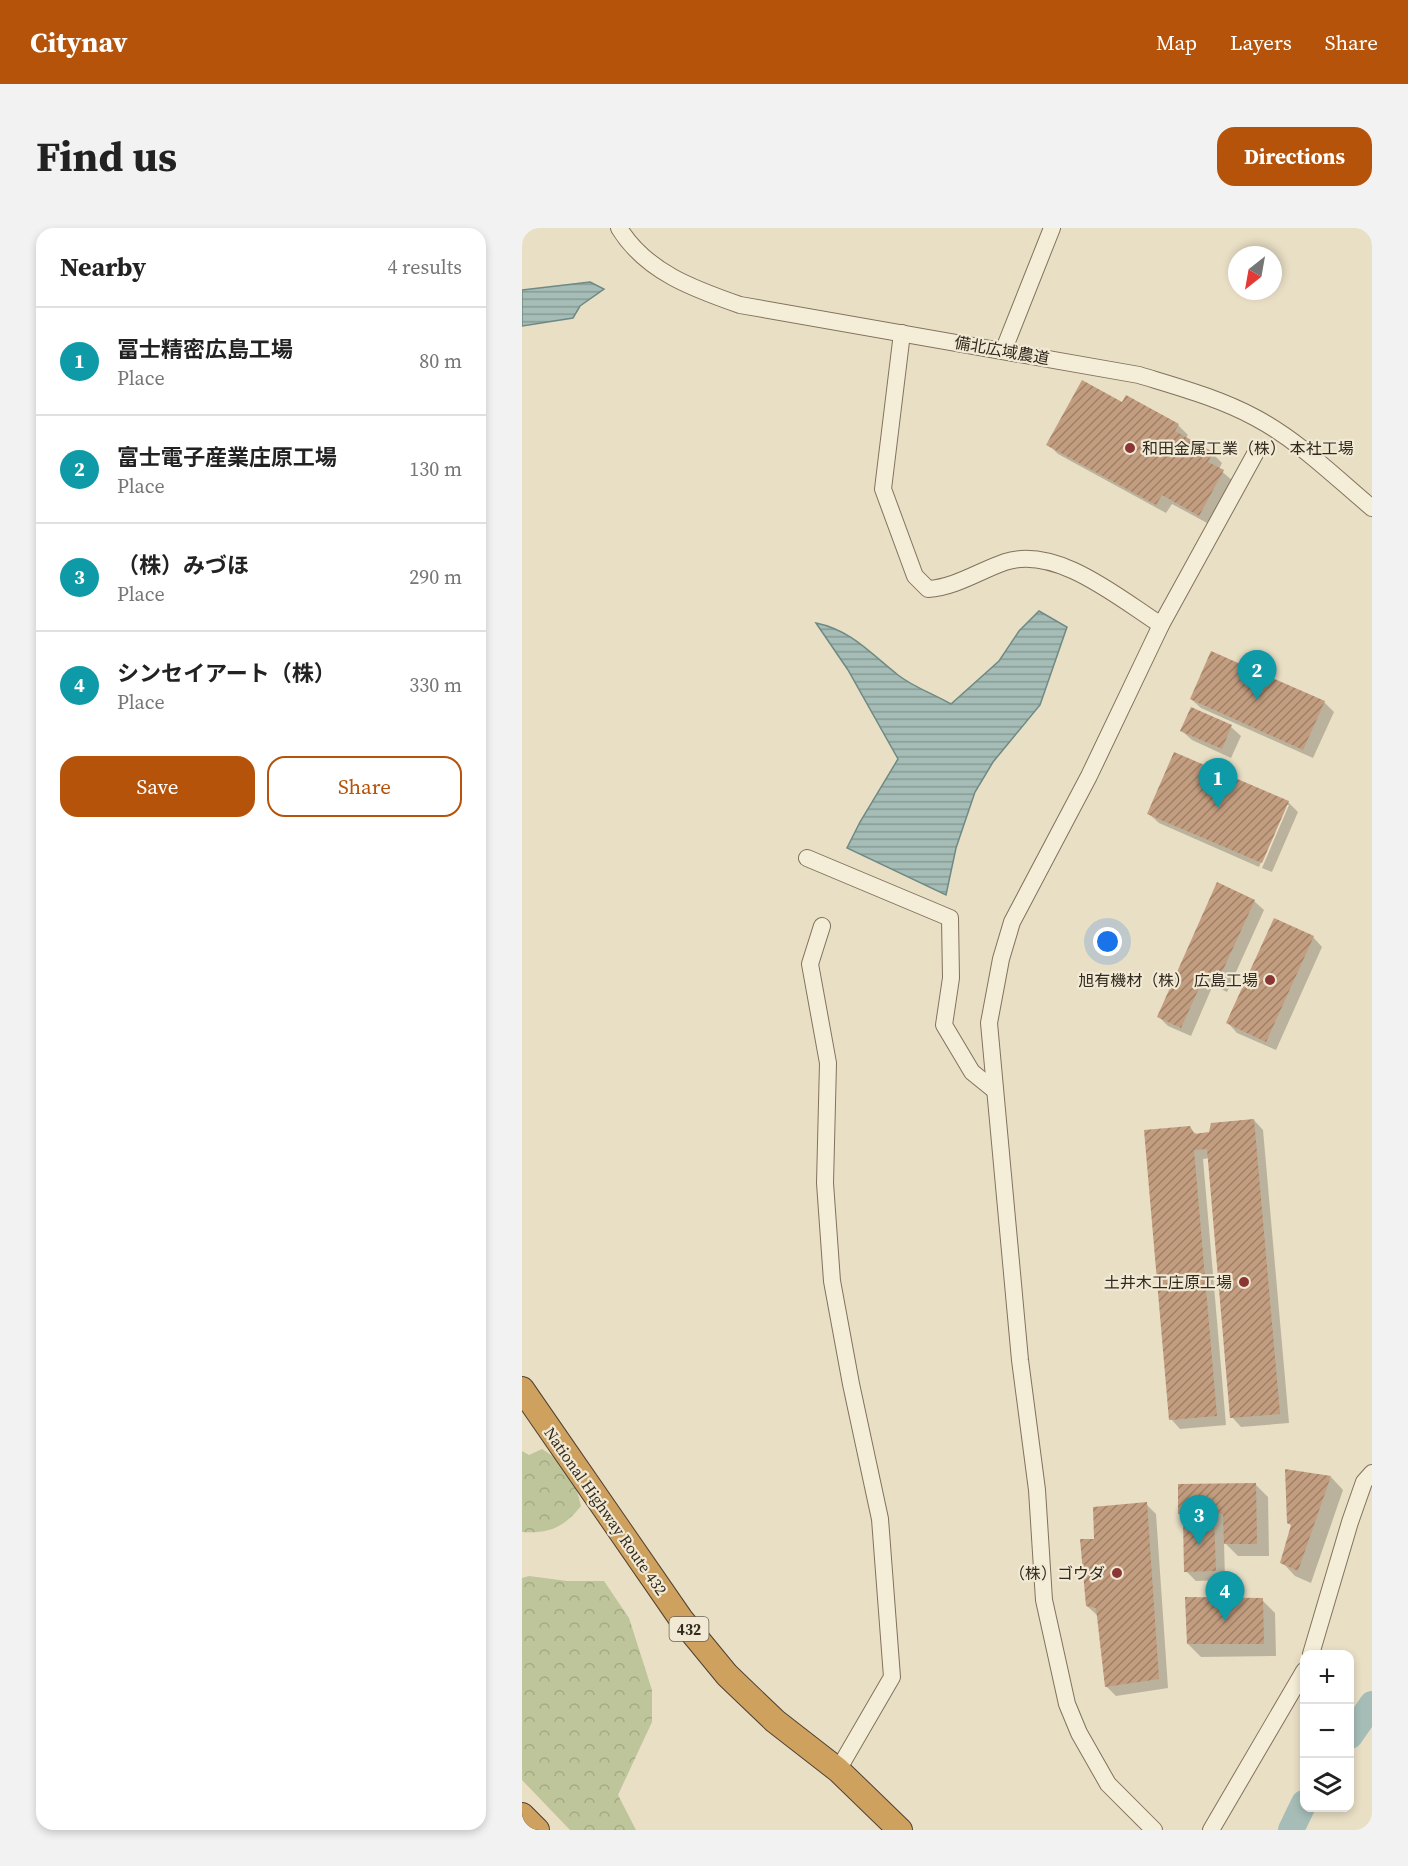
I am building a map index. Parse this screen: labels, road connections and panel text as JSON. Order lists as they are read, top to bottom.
{
  "streets": {
    "highway": ["National Highway Route 432", "432"],
    "street": ["備北広域農道"]
  },
  "places": [
    "和田金属工業（株） 本社工場",
    "旭有機材（株） 広島工場",
    "土井木工庄原工場",
    "（株）ゴウダ"
  ],
  "north": "bottom left",
  "page": {
    "header": "Citynav",
    "nav": ["Map", "Layers", "Share"],
    "title": "Find us",
    "buttons": [
      "Directions",
      ["Save", "Share"]
    ],
    "heading": ["Nearby", "4 results"],
    "list": [
      {
        "mark": "1",
        "name": "冨士精密広島工場",
        "note": "Place",
        "value": "80 m"
      },
      {
        "mark": "2",
        "name": "富士電子産業庄原工場",
        "note": "Place",
        "value": "130 m"
      },
      {
        "mark": "3",
        "name": "（株）みづほ",
        "note": "Place",
        "value": "290 m"
      },
      {
        "mark": "4",
        "name": "シンセイアート（株）",
        "note": "Place",
        "value": "330 m"
      }
    ],
    "pins": [
      "2",
      "1",
      "3",
      "4"
    ],
    "map_buttons": ["+", "−"]
  }
}
